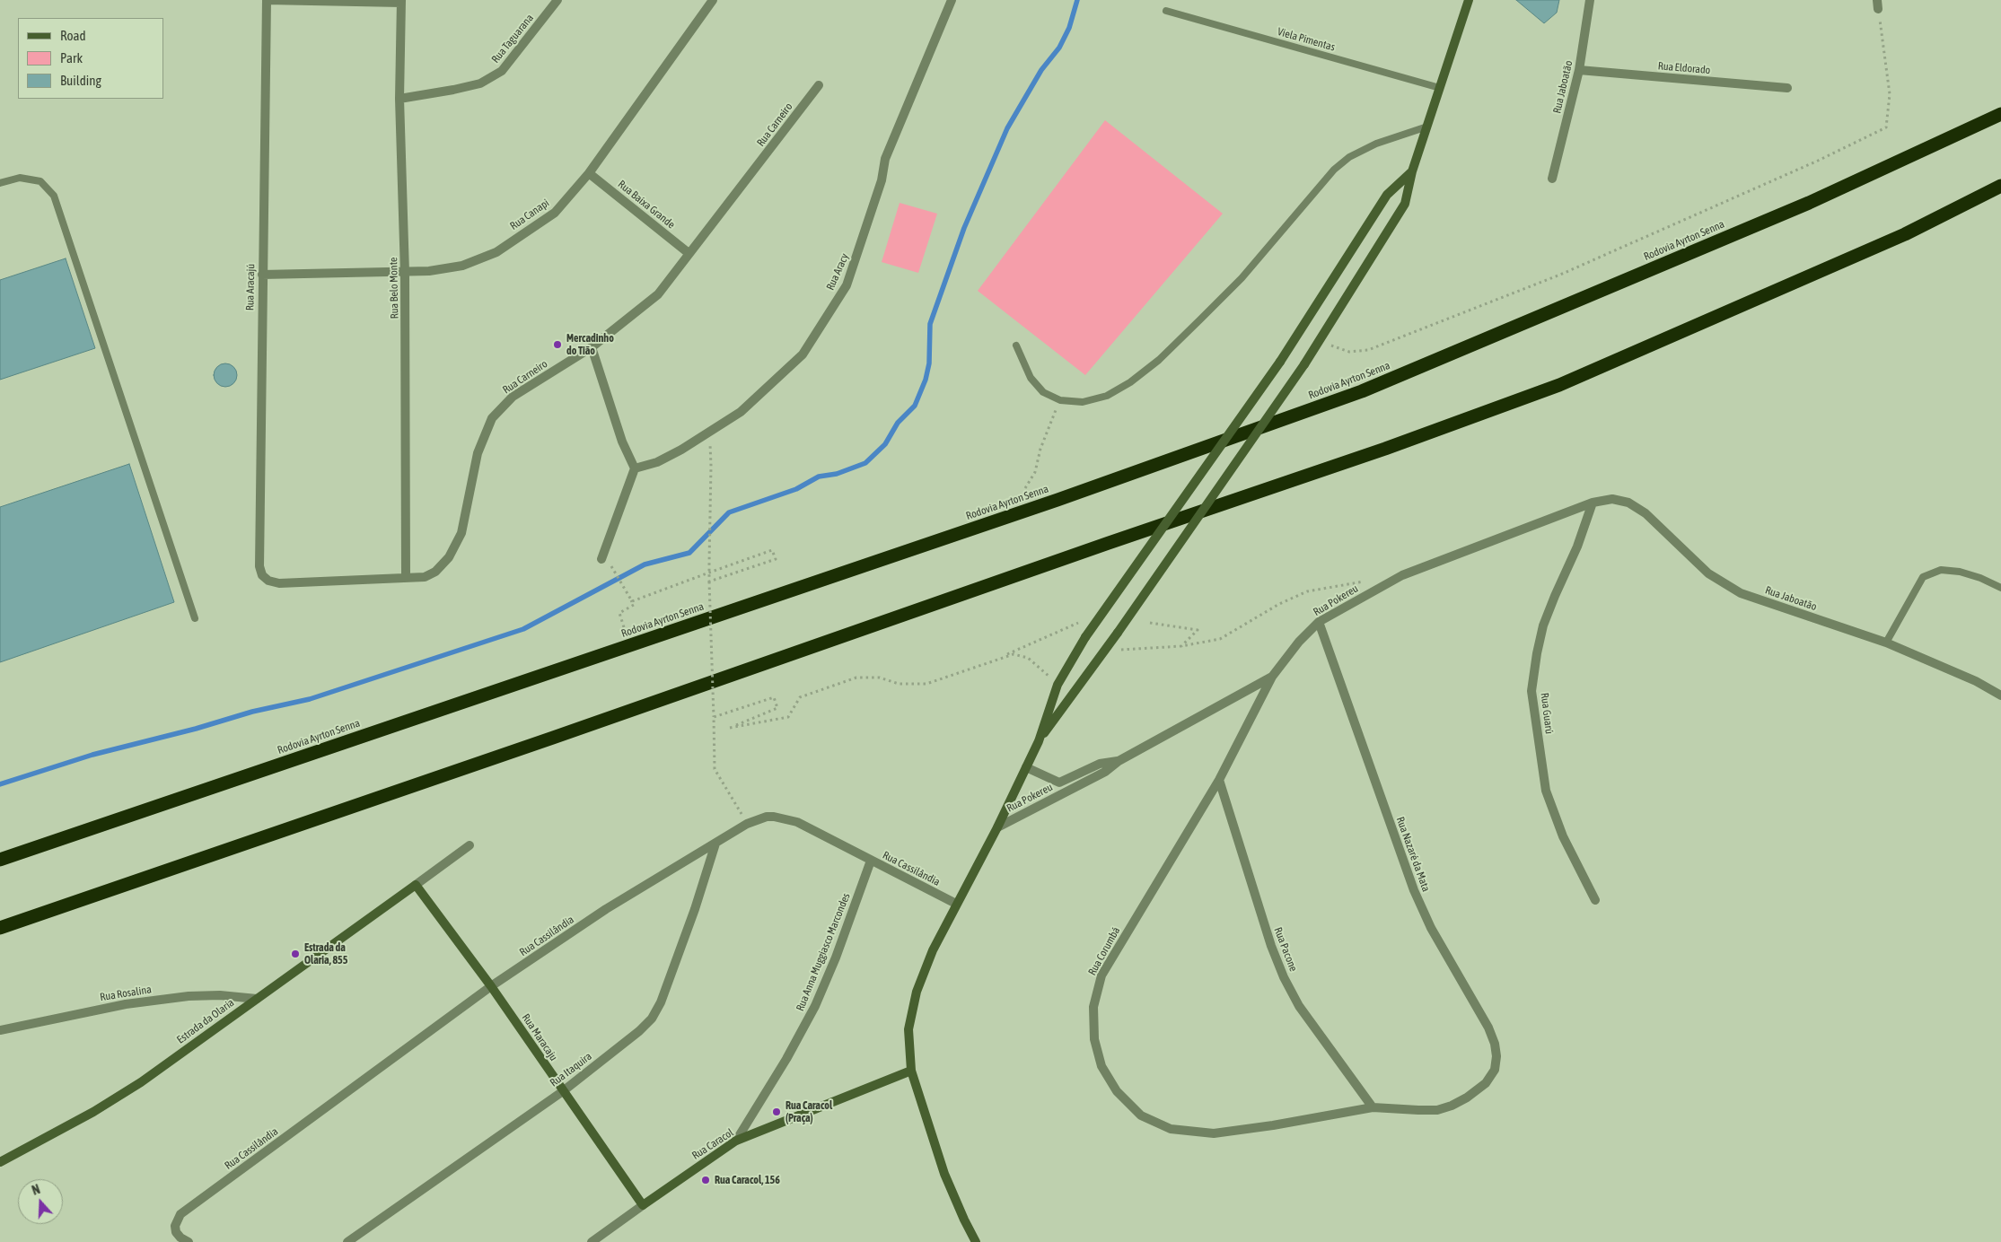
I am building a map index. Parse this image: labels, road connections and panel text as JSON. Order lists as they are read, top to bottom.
{
  "streets": {
    "highway": ["Rodovia Ayrton Senna"],
    "main road": ["Estrada da Olaria", "Rua Maracaju", "Rua Caracol"],
    "street": [
      "Rua Taguarana",
      "Rua Eldorado",
      "Rua Jaboatão",
      "Rua Carneiro",
      "Rua Baixa Grande",
      "Rua Canapi",
      "Rua Aracy",
      "Rua Aracajú",
      "Rua Belo Monte",
      "Rua Pokereu",
      "Rua Guarú",
      "Rua Nazaré da Mata",
      "Rua Cassilândia",
      "Rua Pacone",
      "Rua Corumbá",
      "Rua Anna Muggiasco Marcondes",
      "Rua Rosalina",
      "Rua Itaquira"
    ],
    "lane": ["Viela Pimentas"]
  },
  "crossings": [
    ["Rua Taguarana", "Rua Belo Monte"],
    ["Rua Eldorado", "Rua Jaboatão"],
    ["Rua Jaboatão", "Rua Pokereu"],
    ["Rua Jaboatão", "Rua Guarú"],
    ["Rua Carneiro", "Rua Baixa Grande"],
    ["Rua Carneiro", "Rua Aracajú"],
    ["Rua Carneiro", "Rua Belo Monte"],
    ["Rua Baixa Grande", "Rua Canapi"],
    ["Rua Canapi", "Rua Aracajú"],
    ["Rua Canapi", "Rua Belo Monte"],
    ["Rua Pokereu", "Rua Guarú"],
    ["Rua Pokereu", "Rua Nazaré da Mata"],
    ["Rua Pokereu", "Rua Corumbá"],
    ["Rua Nazaré da Mata", "Rua Corumbá"],
    ["Rua Cassilândia", "Rua Anna Muggiasco Marcondes"],
    ["Rua Cassilândia", "Rua Maracaju"],
    ["Rua Cassilândia", "Rua Itaquira"],
    ["Rua Pacone", "Rua Corumbá"],
    ["Rua Anna Muggiasco Marcondes", "Rua Caracol"],
    ["Rua Rosalina", "Estrada da Olaria"],
    ["Estrada da Olaria", "Rua Maracaju"],
    ["Rua Maracaju", "Rua Itaquira"],
    ["Rua Maracaju", "Rua Caracol"]
  ],
  "places": [
    "Mercadinho do Tião",
    "Estrada da Olaria, 855",
    "Rua Caracol (Praça)",
    "Rua Caracol, 156"
  ],
  "legend": ["Road", "Park", "Building"],
  "north": "top"
}
